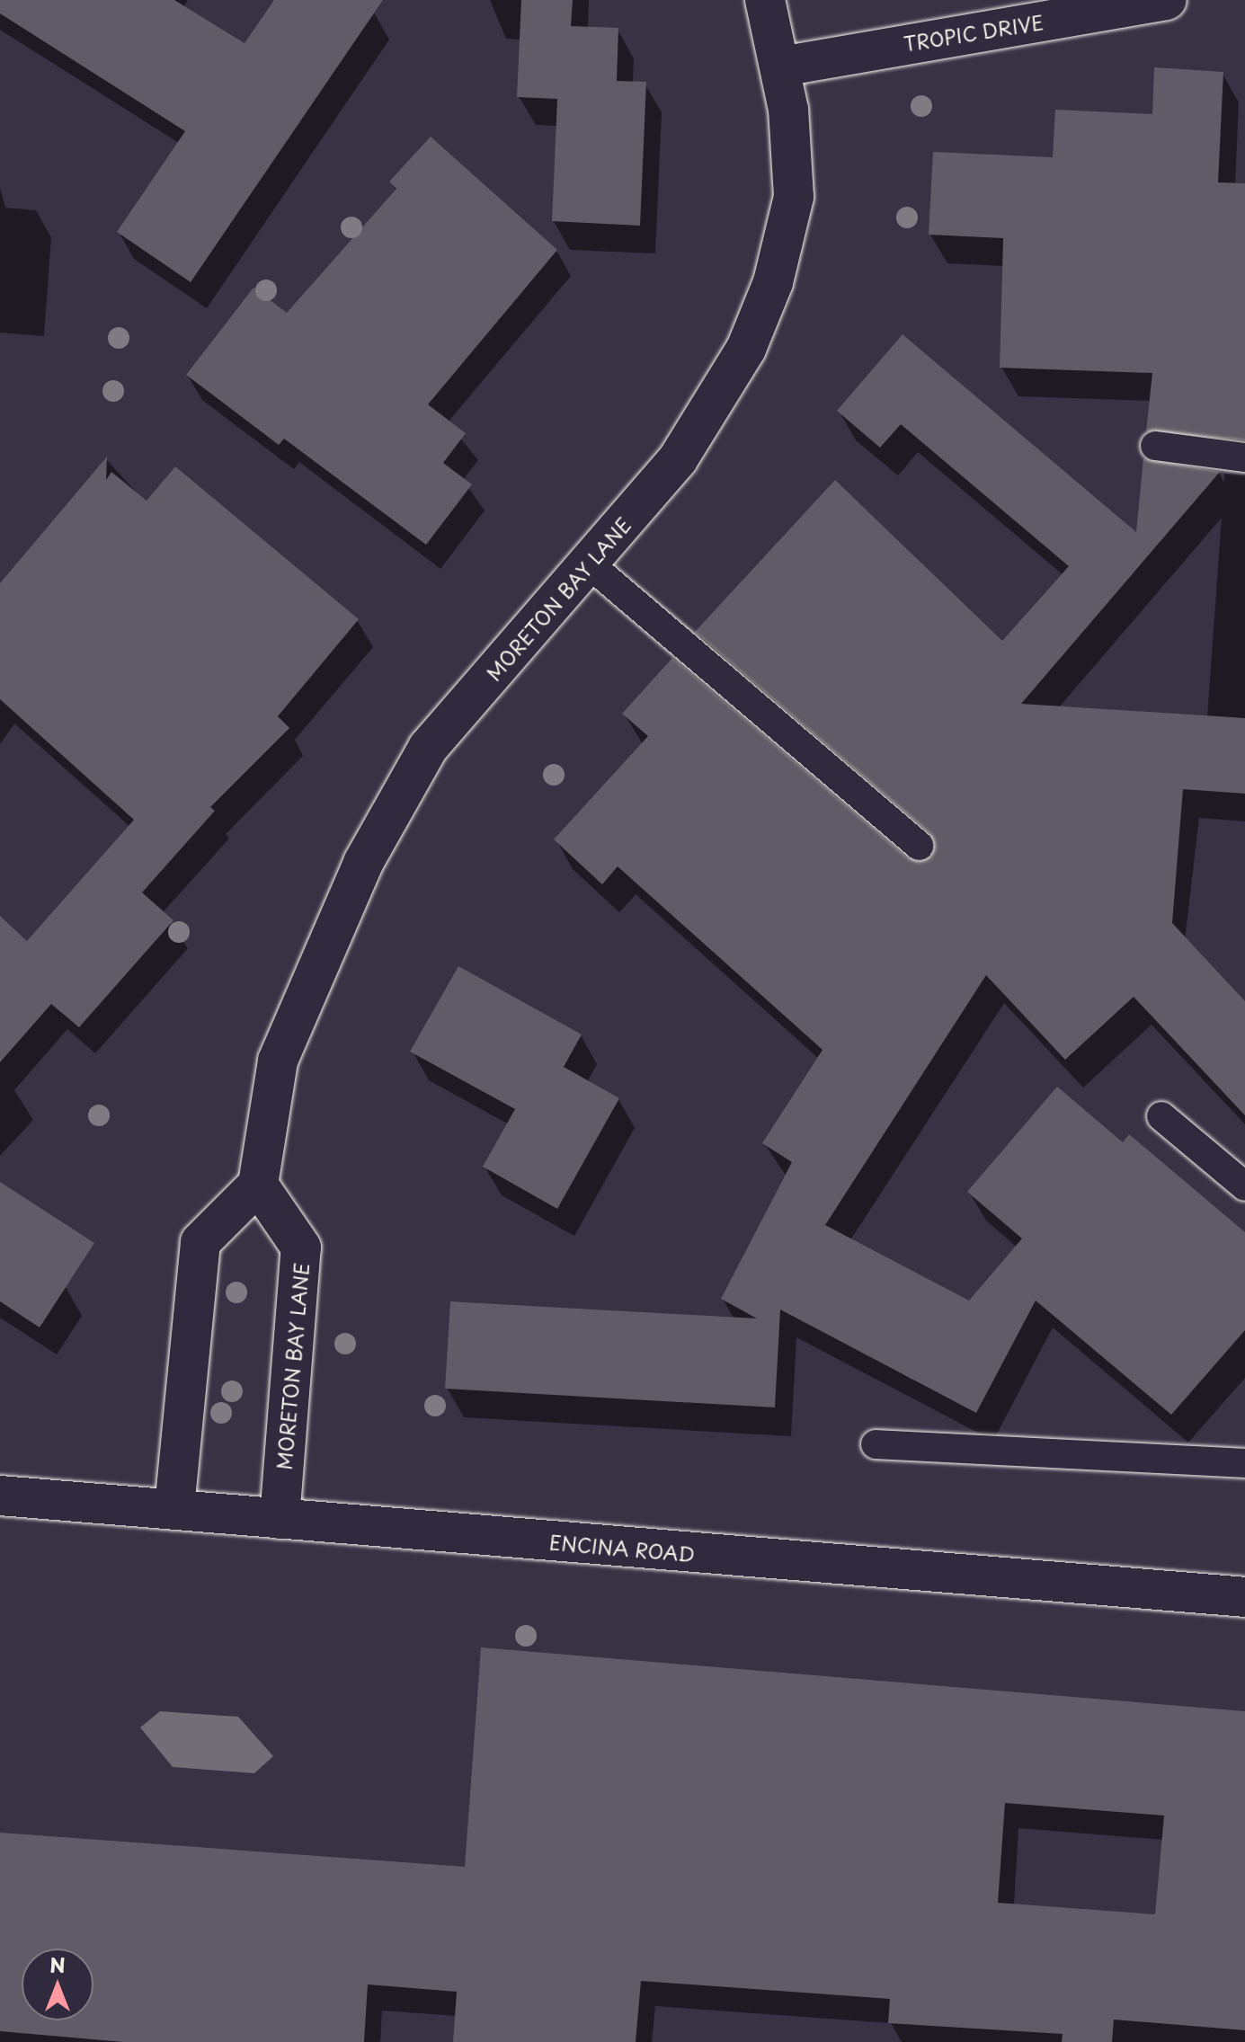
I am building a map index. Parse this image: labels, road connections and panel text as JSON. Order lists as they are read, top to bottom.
{
  "streets": {
    "street": ["TROPIC DRIVE", "MORETON BAY LANE", "ENCINA ROAD"]
  },
  "crossings": [
    ["TROPIC DRIVE", "MORETON BAY LANE"],
    ["MORETON BAY LANE", "ENCINA ROAD"]
  ],
  "north": "top"
}
